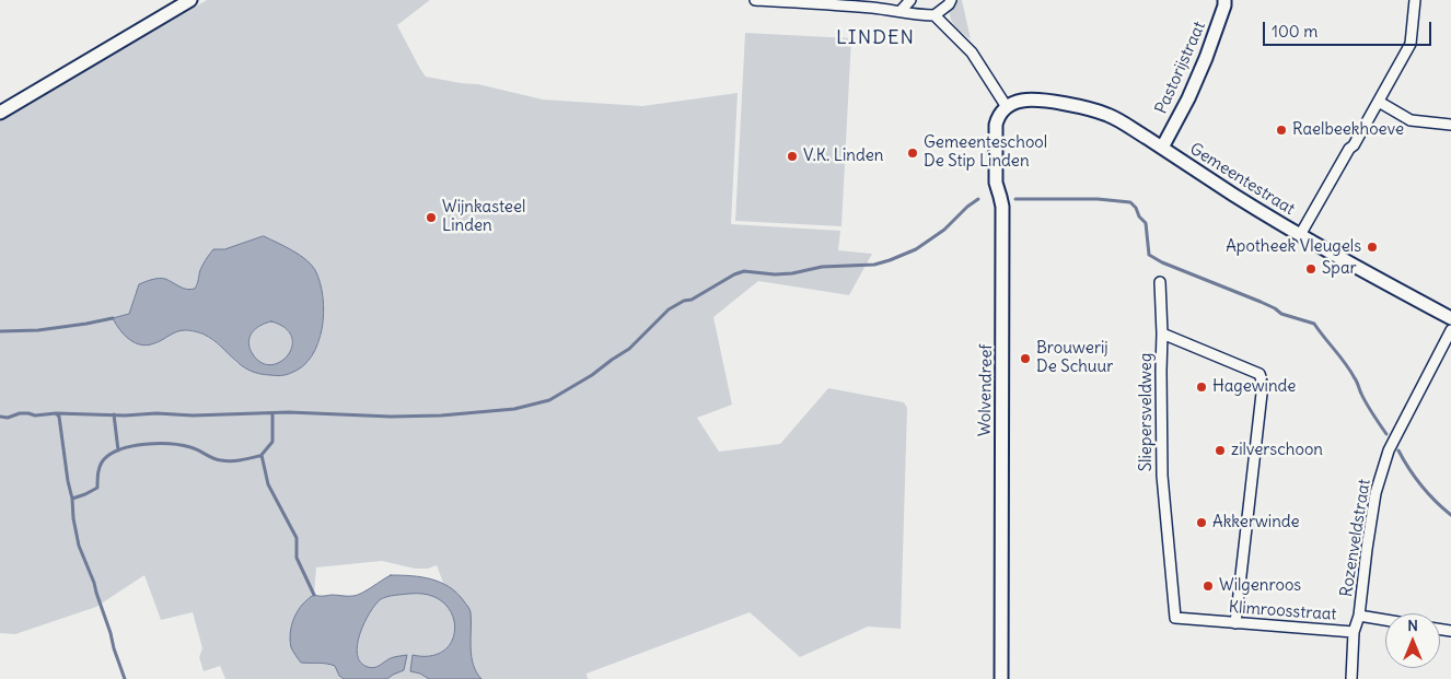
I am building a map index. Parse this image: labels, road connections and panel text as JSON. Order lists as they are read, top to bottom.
{
  "streets": {
    "street": [
      "Pastorijstraat",
      "Gemeentestraat",
      "Wolvendreef",
      "Sliepersveldweg",
      "Rozenveldstraat",
      "Klimroosstraat"
    ]
  },
  "crossings": [
    ["Pastorijstraat", "Gemeentestraat"],
    ["Gemeentestraat", "Wolvendreef"],
    ["Sliepersveldweg", "Klimroosstraat"]
  ],
  "districts": ["LINDEN"],
  "places": [
    "Raelbeekhoeve",
    "Gemeenteschool De Stip Linden",
    "V.K. Linden",
    "Wijnkasteel Linden",
    "Apotheek Vleugels",
    "Spar",
    "Brouwerij De Schuur",
    "Hagewinde",
    "zilverschoon",
    "Akkerwinde",
    "Wilgenroos"
  ],
  "scale_bar": "100 m",
  "north": "top"
}
